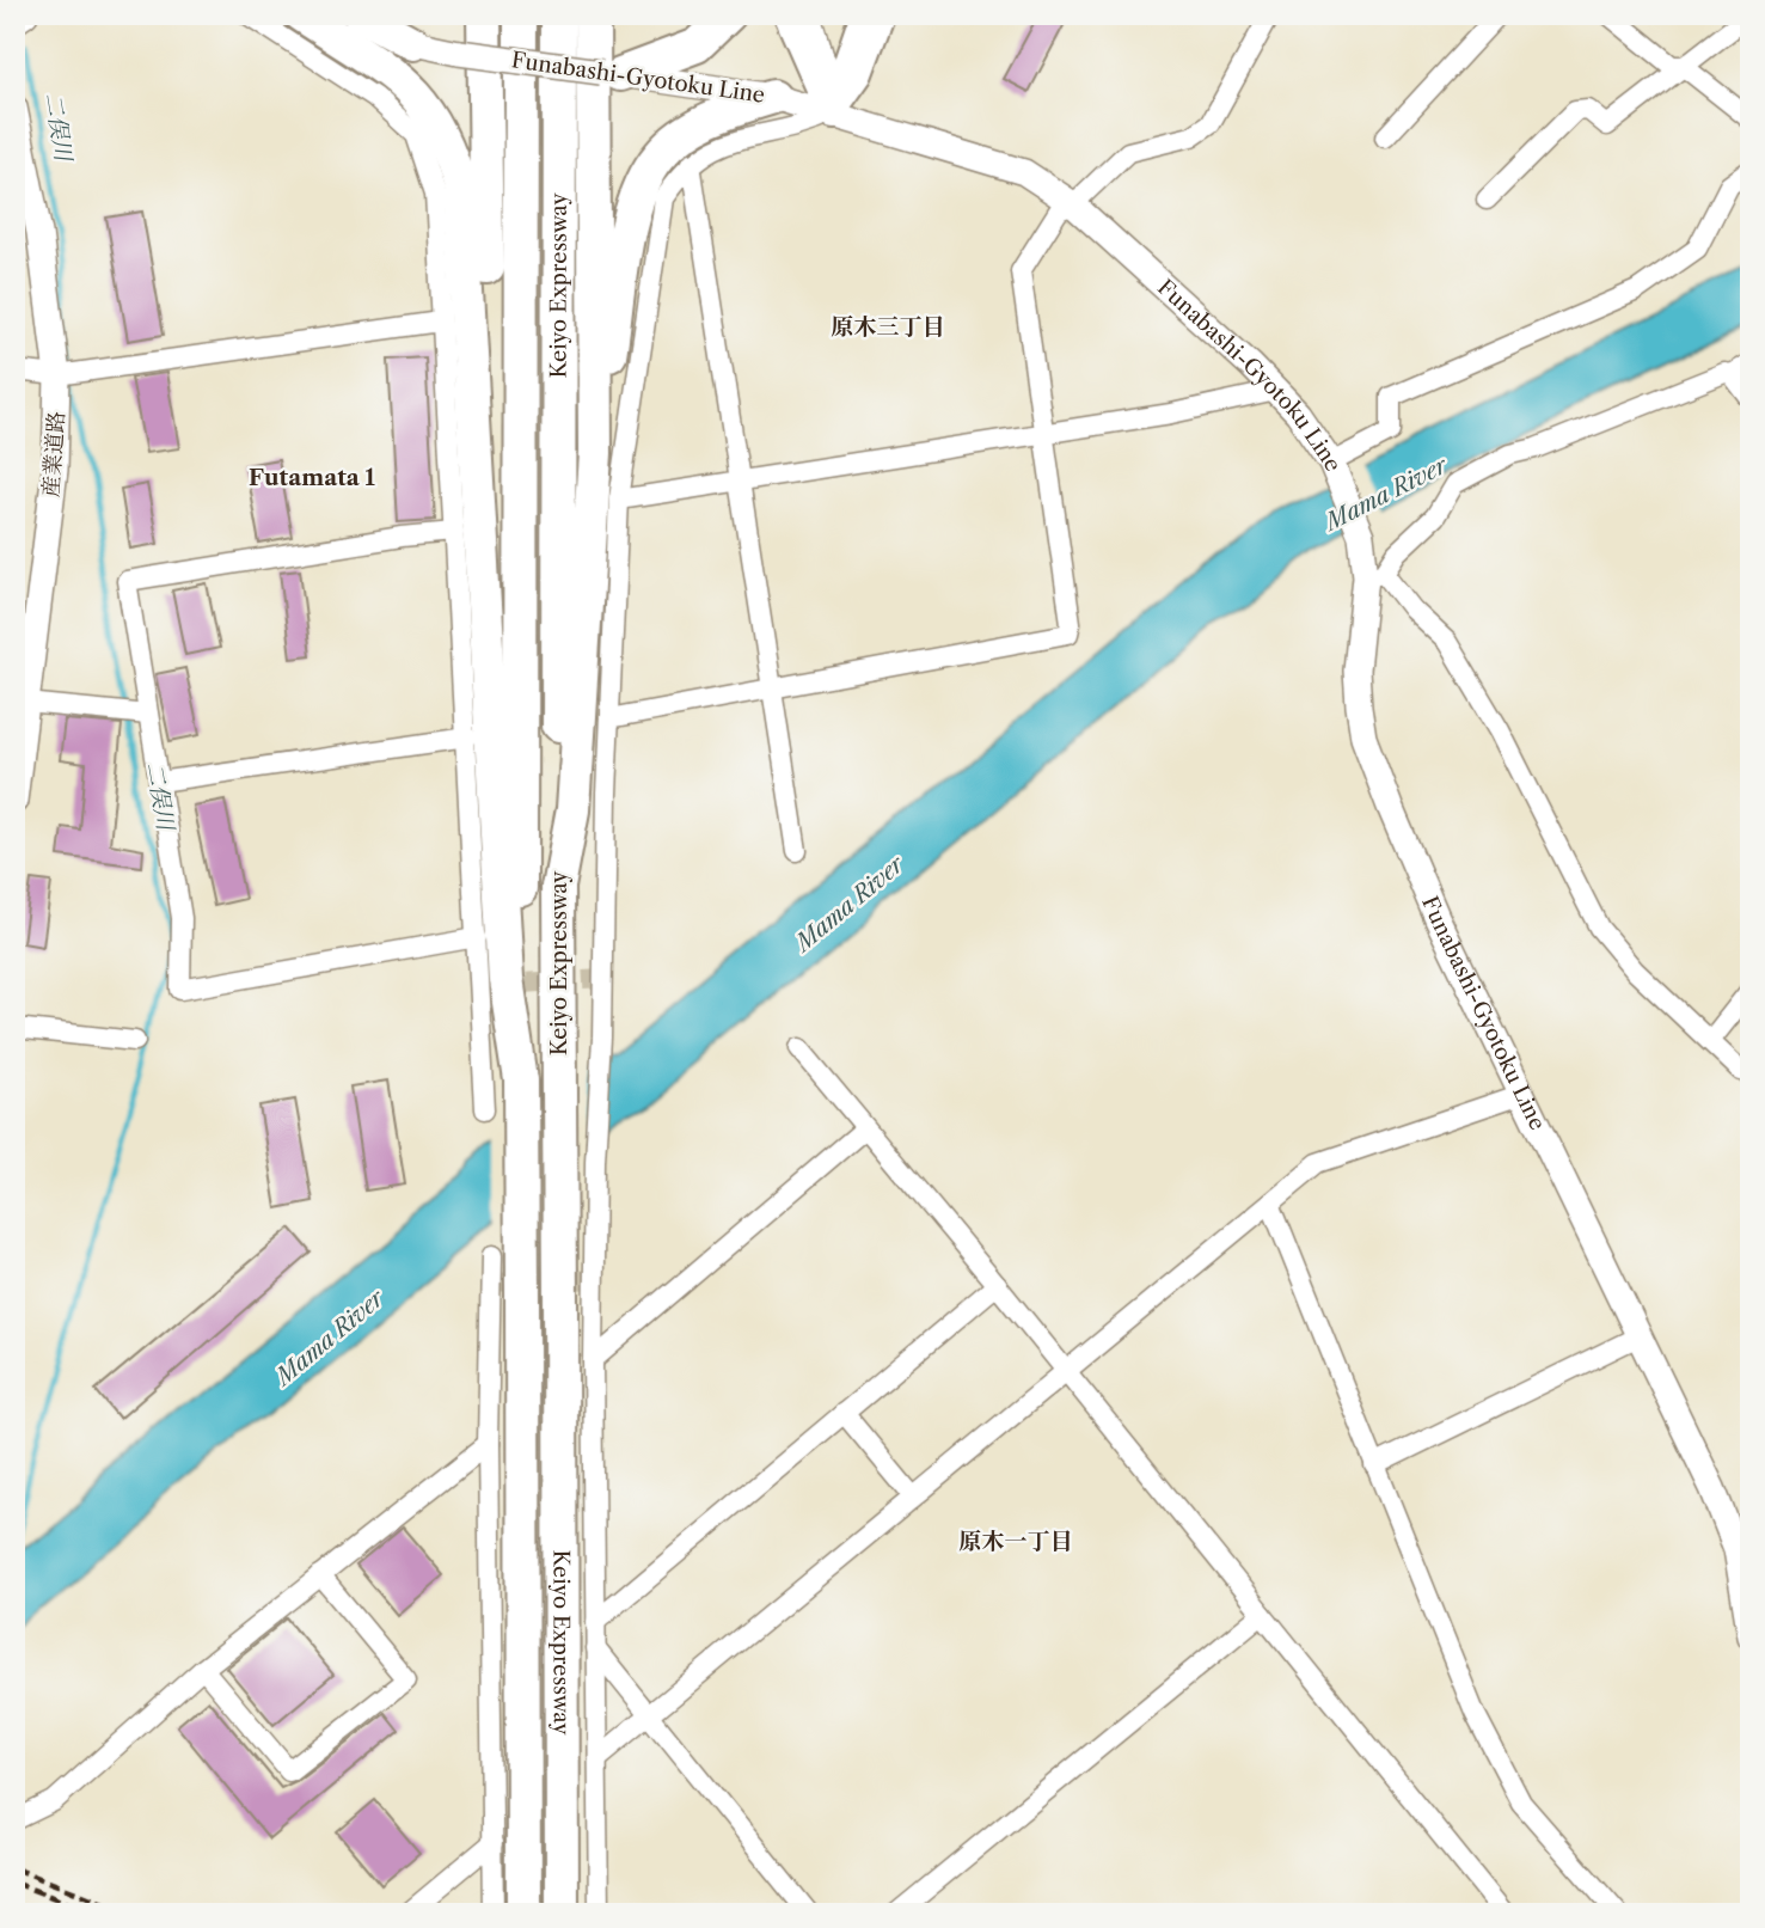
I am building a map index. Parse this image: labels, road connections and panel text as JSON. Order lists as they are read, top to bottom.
{
  "streets": {
    "highway": ["Keiyo Expressway"],
    "main road": ["Funabashi-Gyotoku Line", "産業道路"]
  },
  "districts": ["原木三丁目", "Futamata 1", "原木一丁目"],
  "water": ["二俣川", "Mama River"]
}
